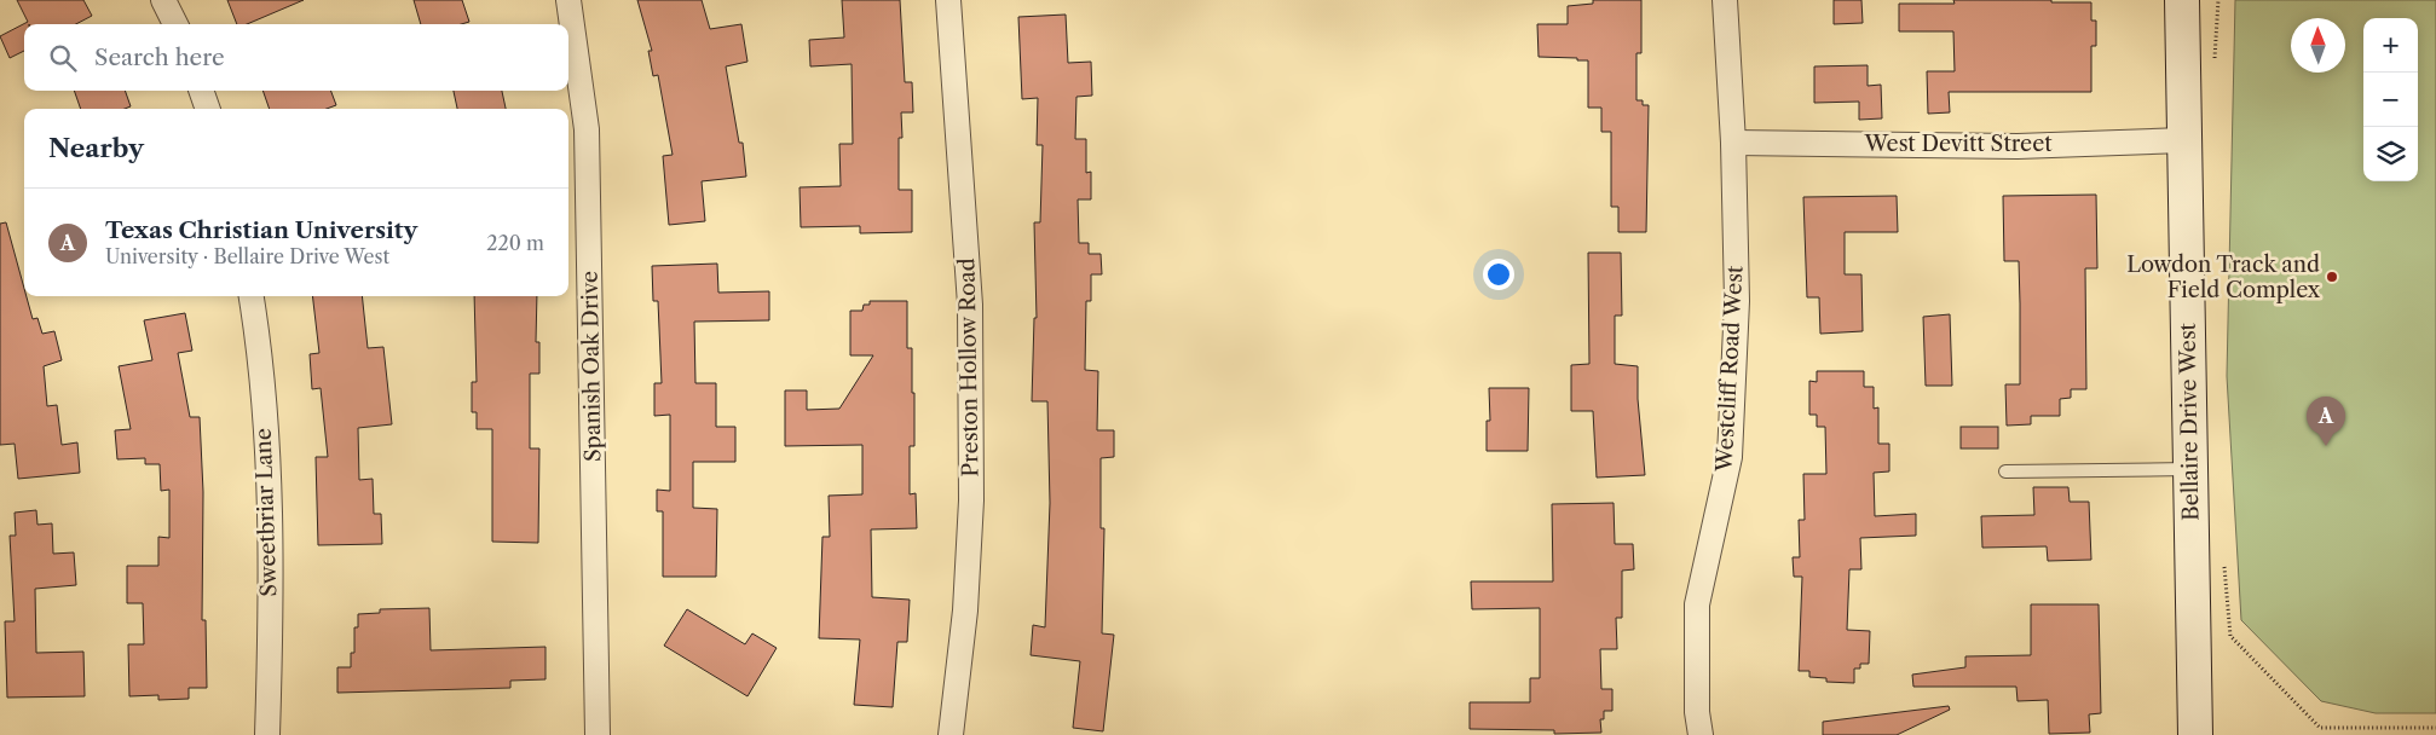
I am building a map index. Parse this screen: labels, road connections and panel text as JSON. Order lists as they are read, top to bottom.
{
  "streets": {
    "street": [
      "West Devitt Street",
      "Spanish Oak Drive",
      "Preston Hollow Road",
      "Westcliff Road West",
      "Bellaire Drive West",
      "Sweetbriar Lane"
    ]
  },
  "crossings": [
    ["West Devitt Street", "Westcliff Road West"],
    ["West Devitt Street", "Bellaire Drive West"]
  ],
  "places": ["Lowdon Track and Field Complex"],
  "north": "top",
  "page": {
    "map_buttons": ["+", "−"],
    "search": "Search here",
    "heading": "Nearby",
    "list": [
      {
        "mark": "A",
        "name": "Texas Christian University",
        "note": "University · Bellaire Drive West",
        "value": "220 m"
      }
    ],
    "pins": "A"
  }
}
